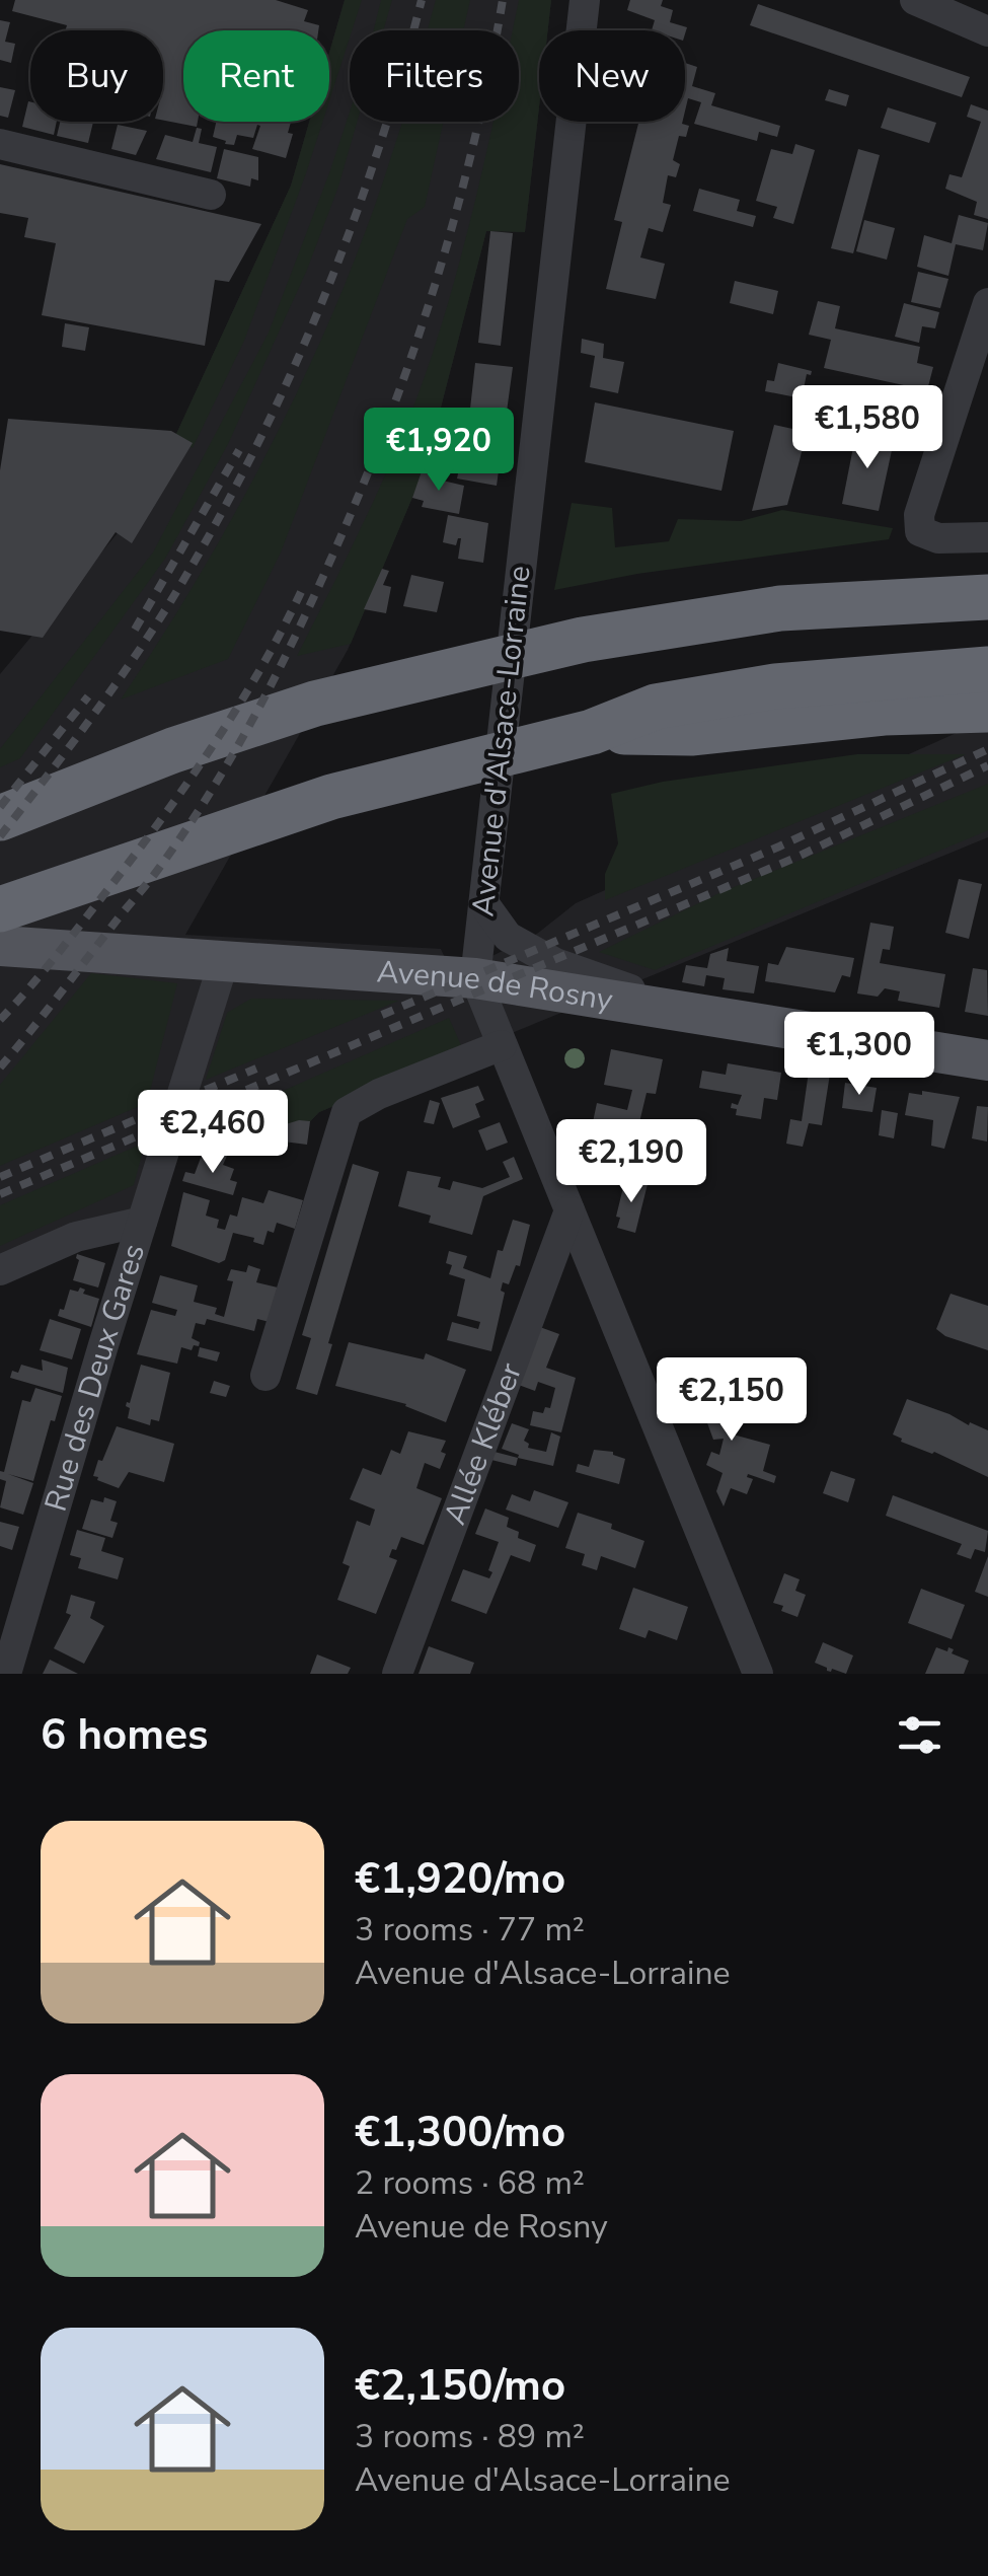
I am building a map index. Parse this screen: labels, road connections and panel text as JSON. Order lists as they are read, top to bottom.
{
  "streets": {
    "main road": ["Avenue de Rosny"],
    "street": ["Avenue d'Alsace-Lorraine", "Rue des Deux Gares", "Allée Kléber"]
  },
  "crossings": [
    ["Avenue d'Alsace-Lorraine", "Avenue de Rosny"],
    ["Avenue d'Alsace-Lorraine", "Allée Kléber"],
    ["Avenue de Rosny", "Rue des Deux Gares"]
  ],
  "page": {
    "chip": [
      "Buy",
      "Rent",
      "Filters",
      "New"
    ],
    "price": [
      "€1,580",
      "€1,920",
      "€1,300",
      "€2,460",
      "€2,190",
      "€2,150"
    ],
    "heading": "6 homes",
    "list": [
      {
        "name": "€1,920/mo",
        "note": "3 rooms · 77 m² · Avenue d'Alsace-Lorraine"
      },
      {
        "name": "€1,300/mo",
        "note": "2 rooms · 68 m² · Avenue de Rosny"
      },
      {
        "name": "€2,150/mo",
        "note": "3 rooms · 89 m² · Avenue d'Alsace-Lorraine"
      }
    ]
  }
}
